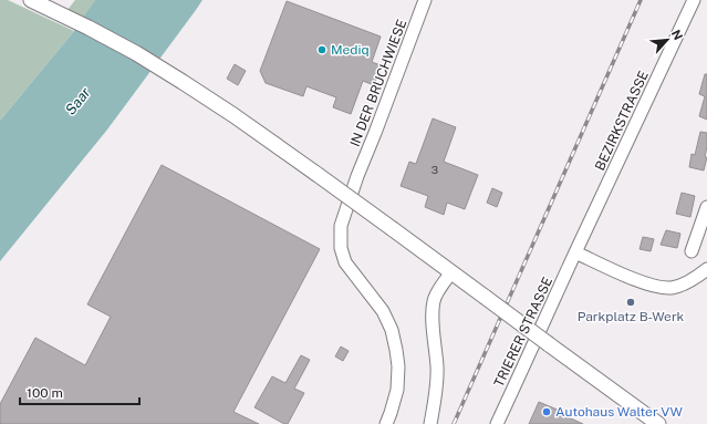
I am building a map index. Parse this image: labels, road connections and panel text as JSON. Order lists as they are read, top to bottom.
{
  "streets": {
    "street": ["IN DER BRUCHWIESE", "BEZIRKSTRASSE", "TRIERER STRASSE"]
  },
  "crossings": [
    ["BEZIRKSTRASSE", "TRIERER STRASSE"]
  ],
  "water": ["Saar"],
  "places": ["Mediq", "Parkplatz B-Werk", "Autohaus Walter VW"],
  "house_numbers": ["3"],
  "scale_bar": "100 m",
  "north": "top right"
}
